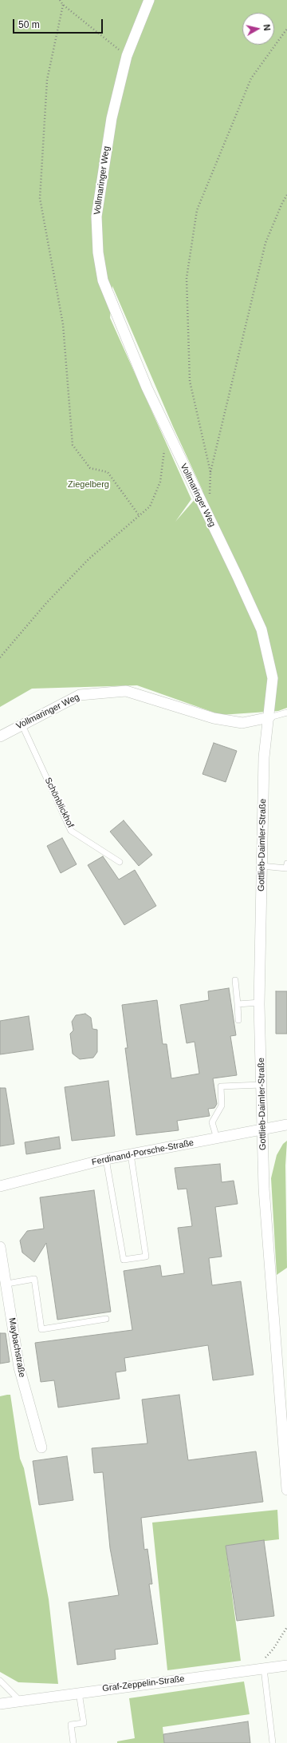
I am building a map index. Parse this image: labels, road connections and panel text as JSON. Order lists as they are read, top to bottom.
{
  "streets": {
    "street": [
      "Vollmaringer Weg",
      "Gottlieb-Daimler-Straße",
      "Ferdinand-Porsche-Straße",
      "Maybachstraße",
      "Graf-Zeppelin-Straße"
    ],
    "lane": ["Schönblickhof"]
  },
  "crossings": [
    ["Vollmaringer Weg", "Schönblickhof"],
    ["Vollmaringer Weg", "Gottlieb-Daimler-Straße"],
    ["Gottlieb-Daimler-Straße", "Ferdinand-Porsche-Straße"]
  ],
  "parks": ["Ziegelberg"],
  "scale_bar": "50 m",
  "north": "right"
}
